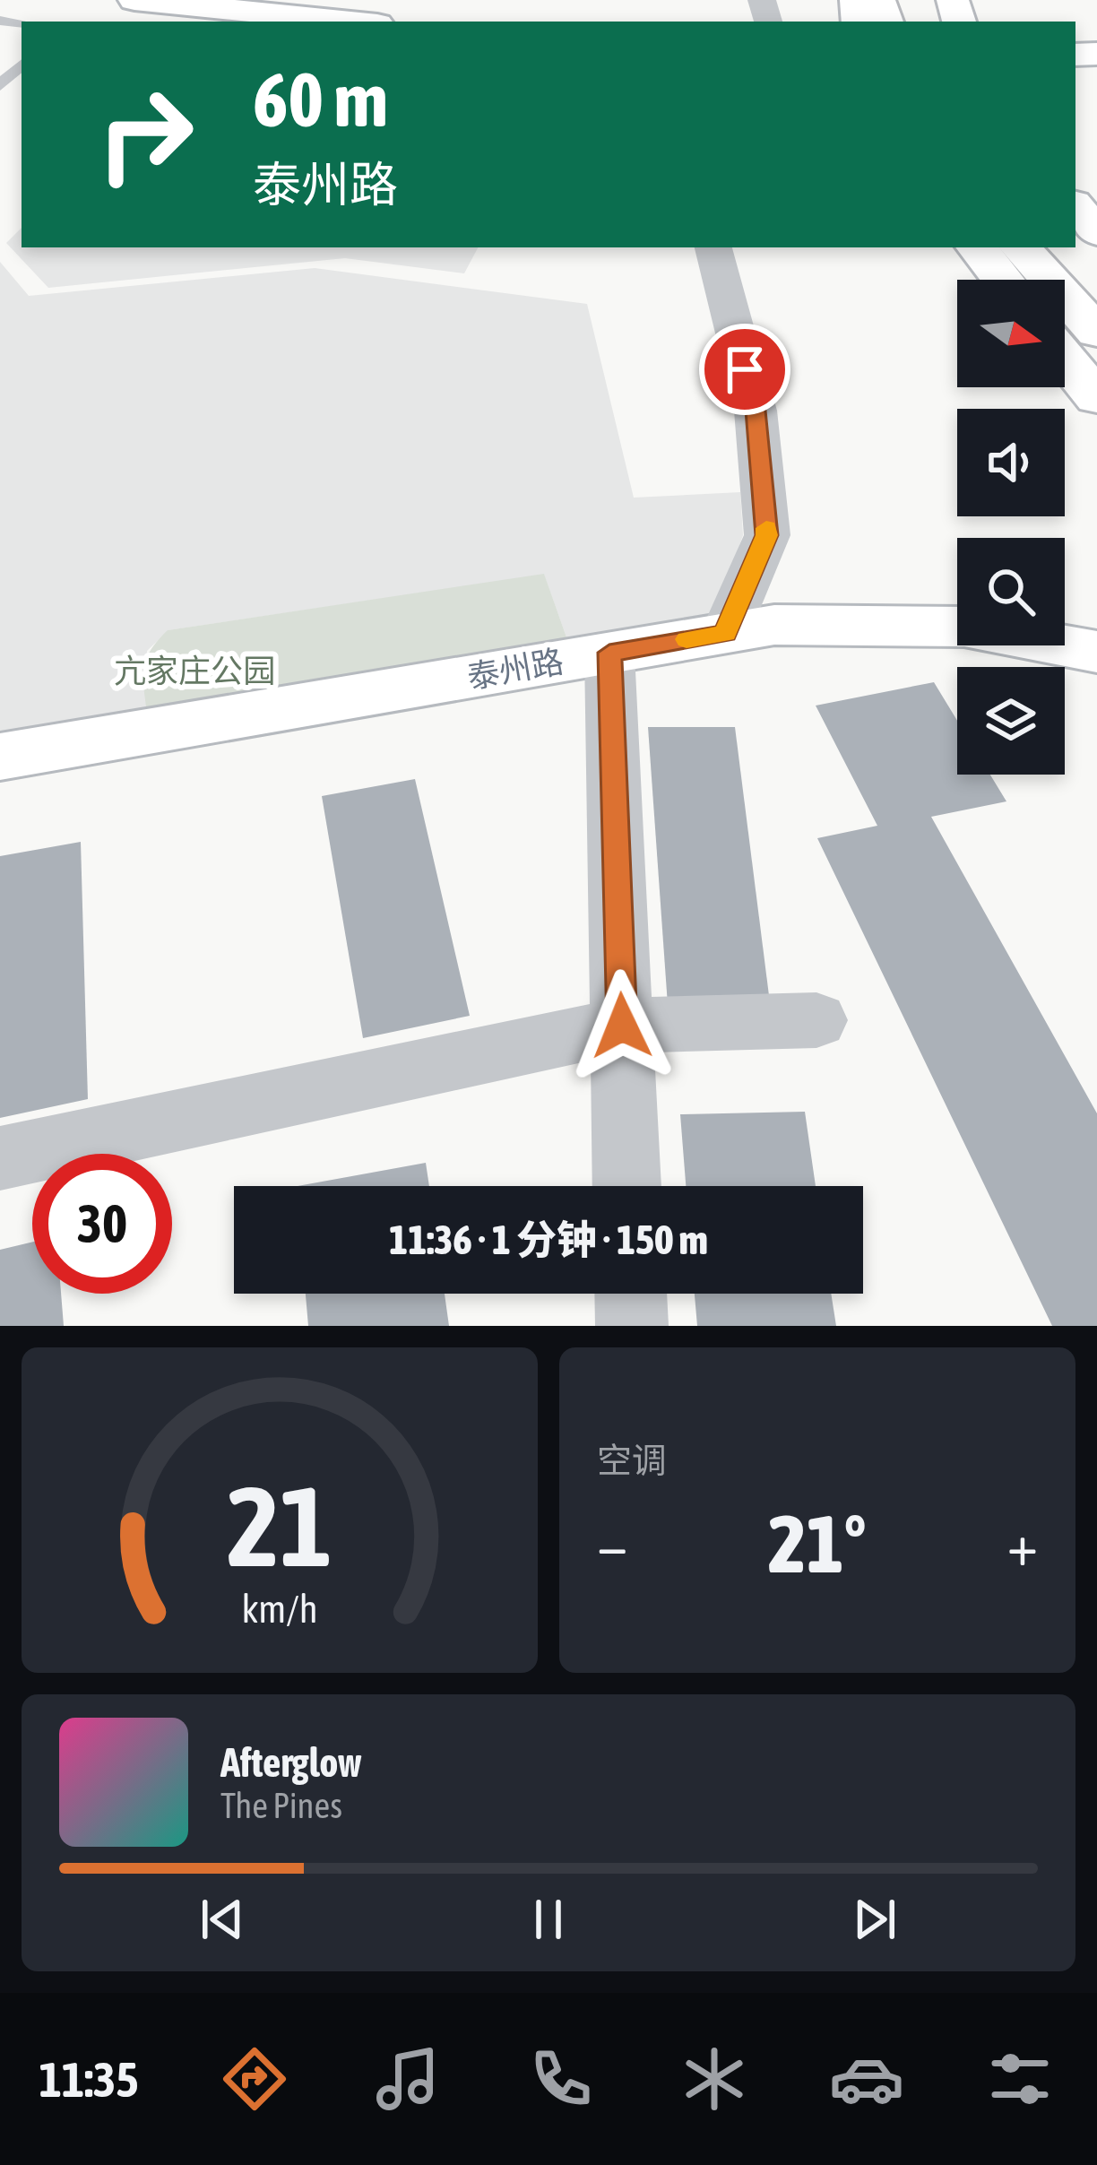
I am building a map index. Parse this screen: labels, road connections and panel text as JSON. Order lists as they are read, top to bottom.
{
  "streets": {
    "main road": ["泰州路"]
  },
  "parks": ["亢家庄公园"],
  "north": "right",
  "page": {
    "turn": ["60 m", "泰州路"],
    "limit": "30",
    "trip": "11:36 · 1 分钟 · 150 m",
    "tile": "空调",
    "heat": ["−", "21°", "+"],
    "song": ["Afterglow", "The Pines"],
    "tabs": "11:35",
    "gauge": ["21", "km/h"]
  }
}
